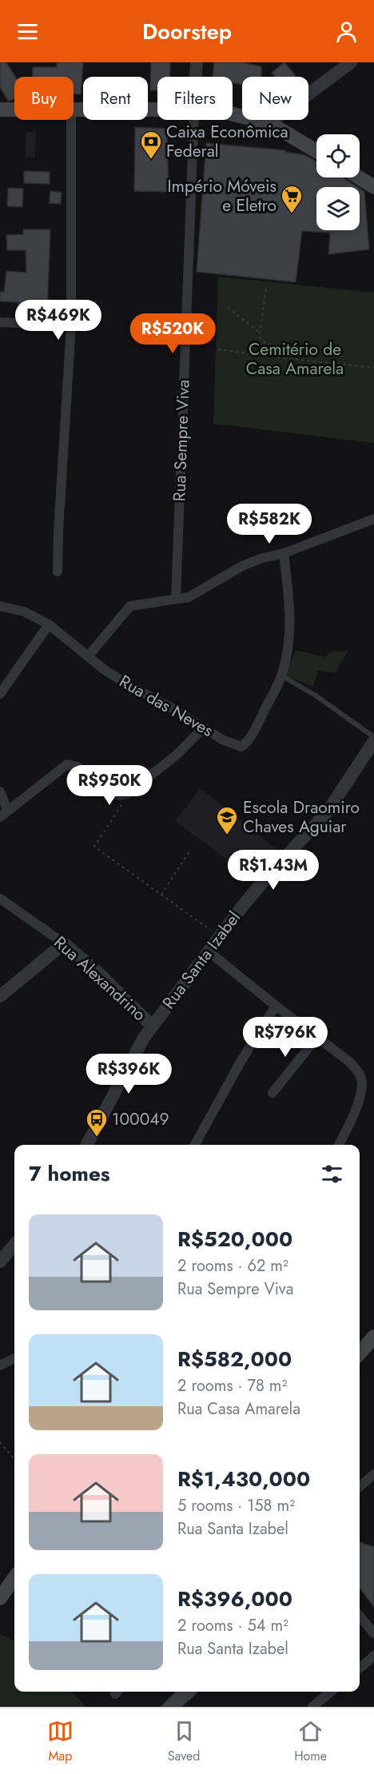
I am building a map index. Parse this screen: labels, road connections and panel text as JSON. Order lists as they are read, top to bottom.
{
  "streets": {
    "street": [
      "Rua Sempre Viva",
      "Rua das Neves",
      "Rua Santa Izabel",
      "Rua Alexandrino"
    ]
  },
  "crossings": [
    ["Rua Santa Izabel", "Rua Alexandrino"]
  ],
  "parks": ["Cemitério de Casa Amarela"],
  "places": {
    "bank": ["Caixa Econômica Federal"],
    "supermarket": ["Império Móveis e Eletro"],
    "school or university": ["Escola Draomiro Chaves Aguiar"],
    "bus stop": ["100049"]
  },
  "page": {
    "header": "Doorstep",
    "chip": [
      "Buy",
      "Rent",
      "Filters",
      "New"
    ],
    "price": [
      "R$469K",
      "R$520K",
      "R$582K",
      "R$950K",
      "R$1.43M",
      "R$796K",
      "R$396K"
    ],
    "heading": "7 homes",
    "list": [
      {
        "name": "R$520,000",
        "note": "2 rooms · 62 m² · Rua Sempre Viva"
      },
      {
        "name": "R$582,000",
        "note": "2 rooms · 78 m² · Rua Casa Amarela"
      },
      {
        "name": "R$1,430,000",
        "note": "5 rooms · 158 m² · Rua Santa Izabel"
      },
      {
        "name": "R$396,000",
        "note": "2 rooms · 54 m² · Rua Santa Izabel"
      }
    ],
    "tabs": ["Map", "Saved", "Home"]
  }
}
